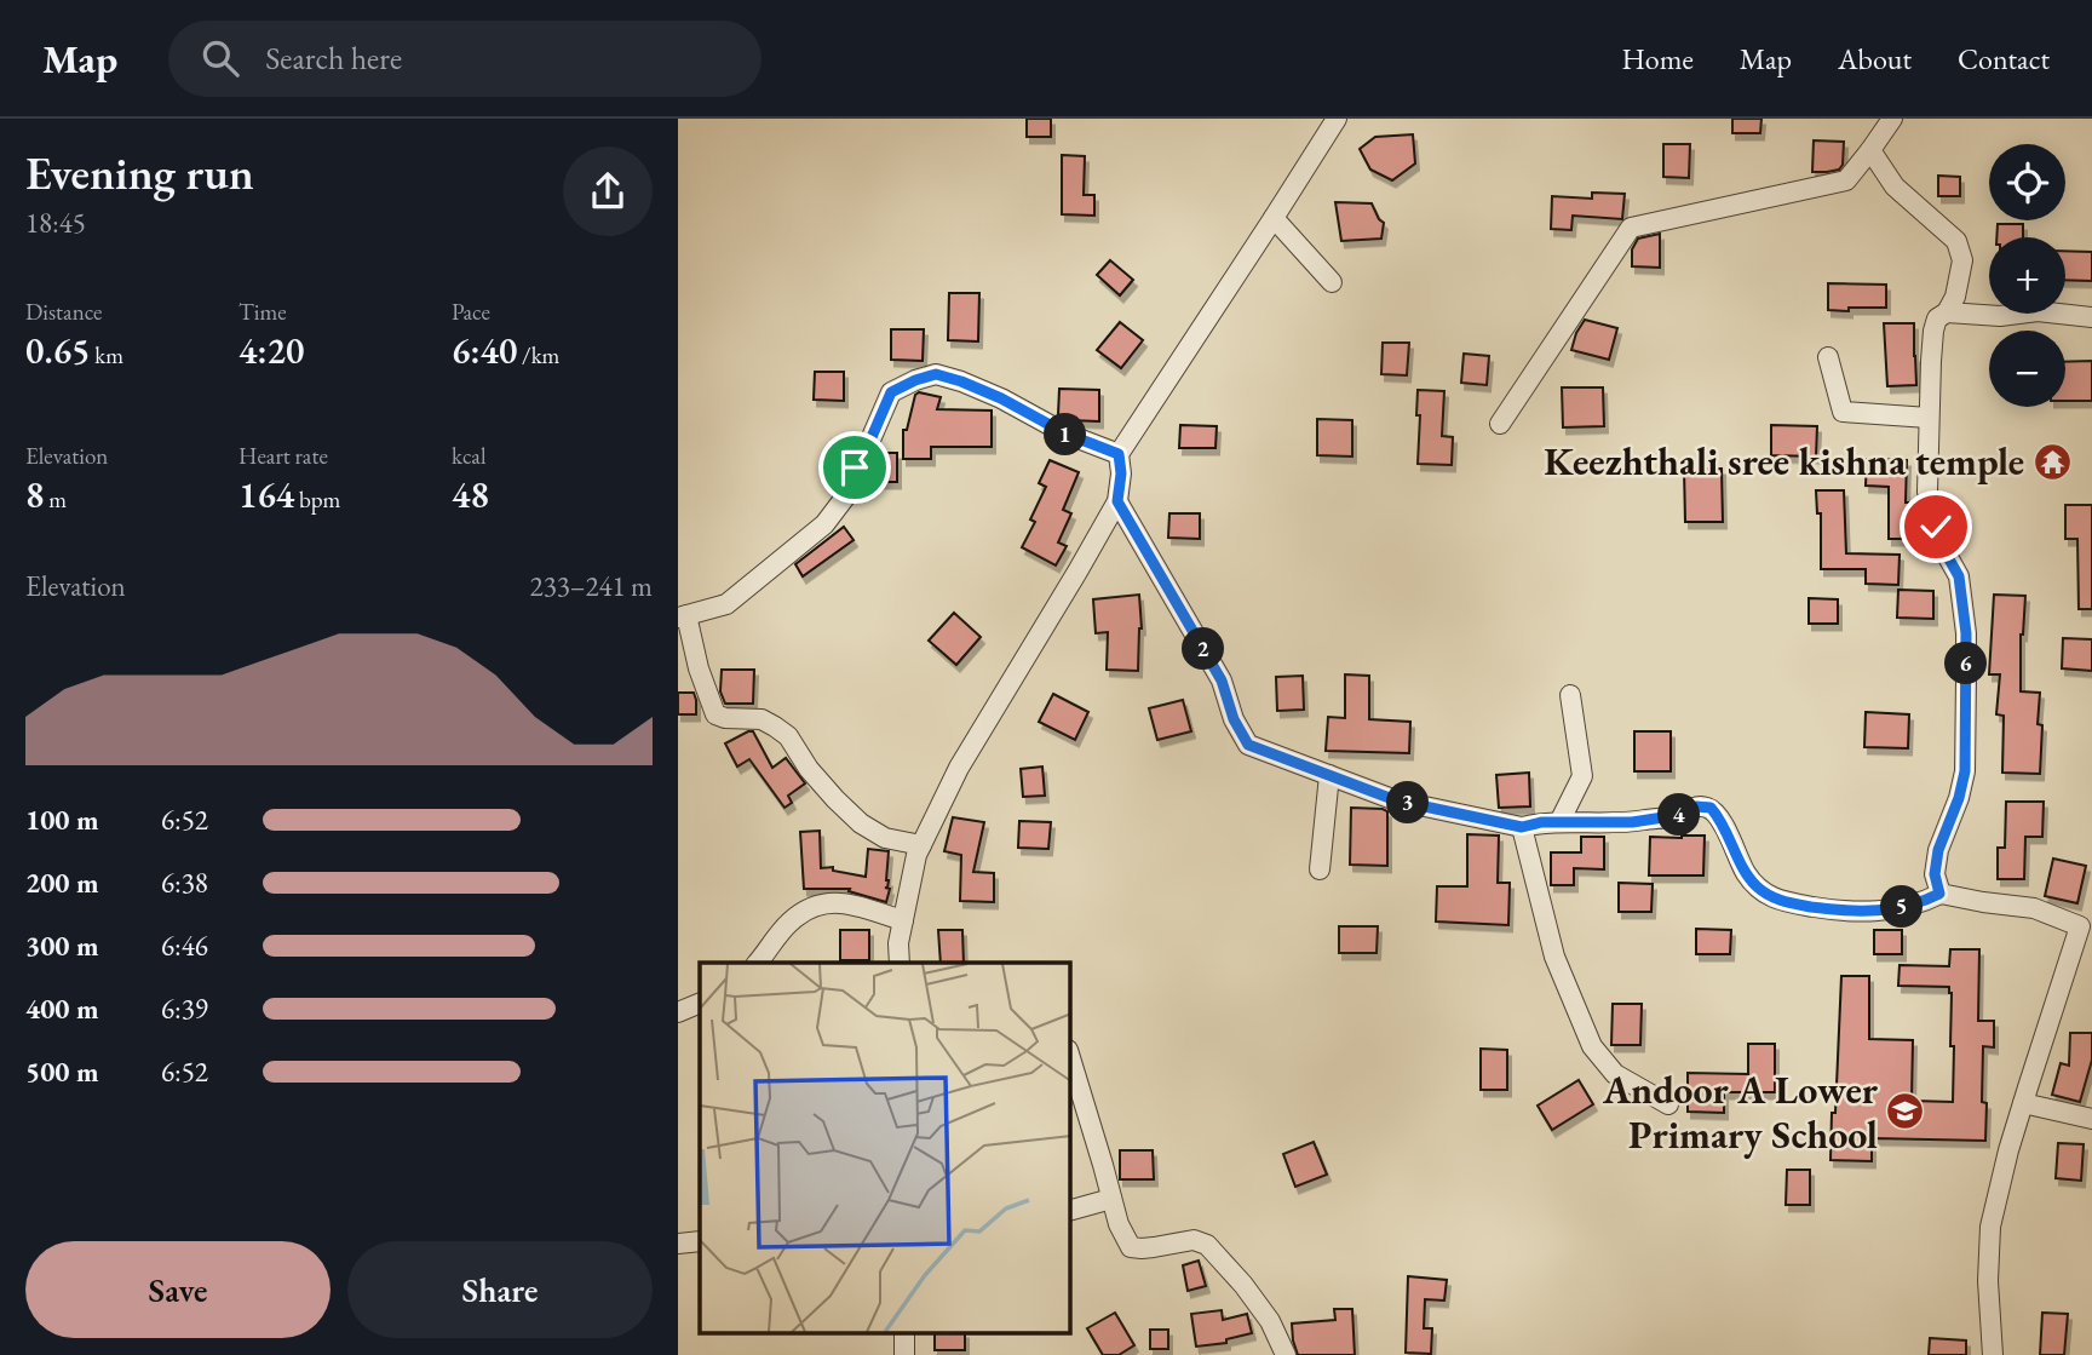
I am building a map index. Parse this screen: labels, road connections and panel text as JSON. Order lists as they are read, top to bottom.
{
  "places": {
    "temple": ["Keezhthali sree kishna temple"],
    "school or university": ["Andoor A Lower Primary School"]
  },
  "page": {
    "header": "Map",
    "search": "Search here",
    "nav": [
      "Home",
      "Map",
      "About",
      "Contact"
    ],
    "heading": ["Evening run", "18:45"],
    "map_buttons": ["+", "−"],
    "stats": [
      ["Distance", "0.65 km"],
      ["Time", "4:20"],
      ["Pace", "6:40 /km"],
      ["Elevation", "8 m"],
      ["Heart rate", "164 bpm"],
      ["kcal", "48"]
    ],
    "pins": [
      "1",
      "2",
      "6",
      "3",
      "4",
      "5"
    ],
    "chart": ["Elevation", "233–241 m"],
    "list": [
      {
        "name": "100 m",
        "note": "6:52"
      },
      {
        "name": "200 m",
        "note": "6:38"
      },
      {
        "name": "300 m",
        "note": "6:46"
      },
      {
        "name": "400 m",
        "note": "6:39"
      },
      {
        "name": "500 m",
        "note": "6:52"
      }
    ],
    "buttons": ["Save", "Share"]
  }
}
